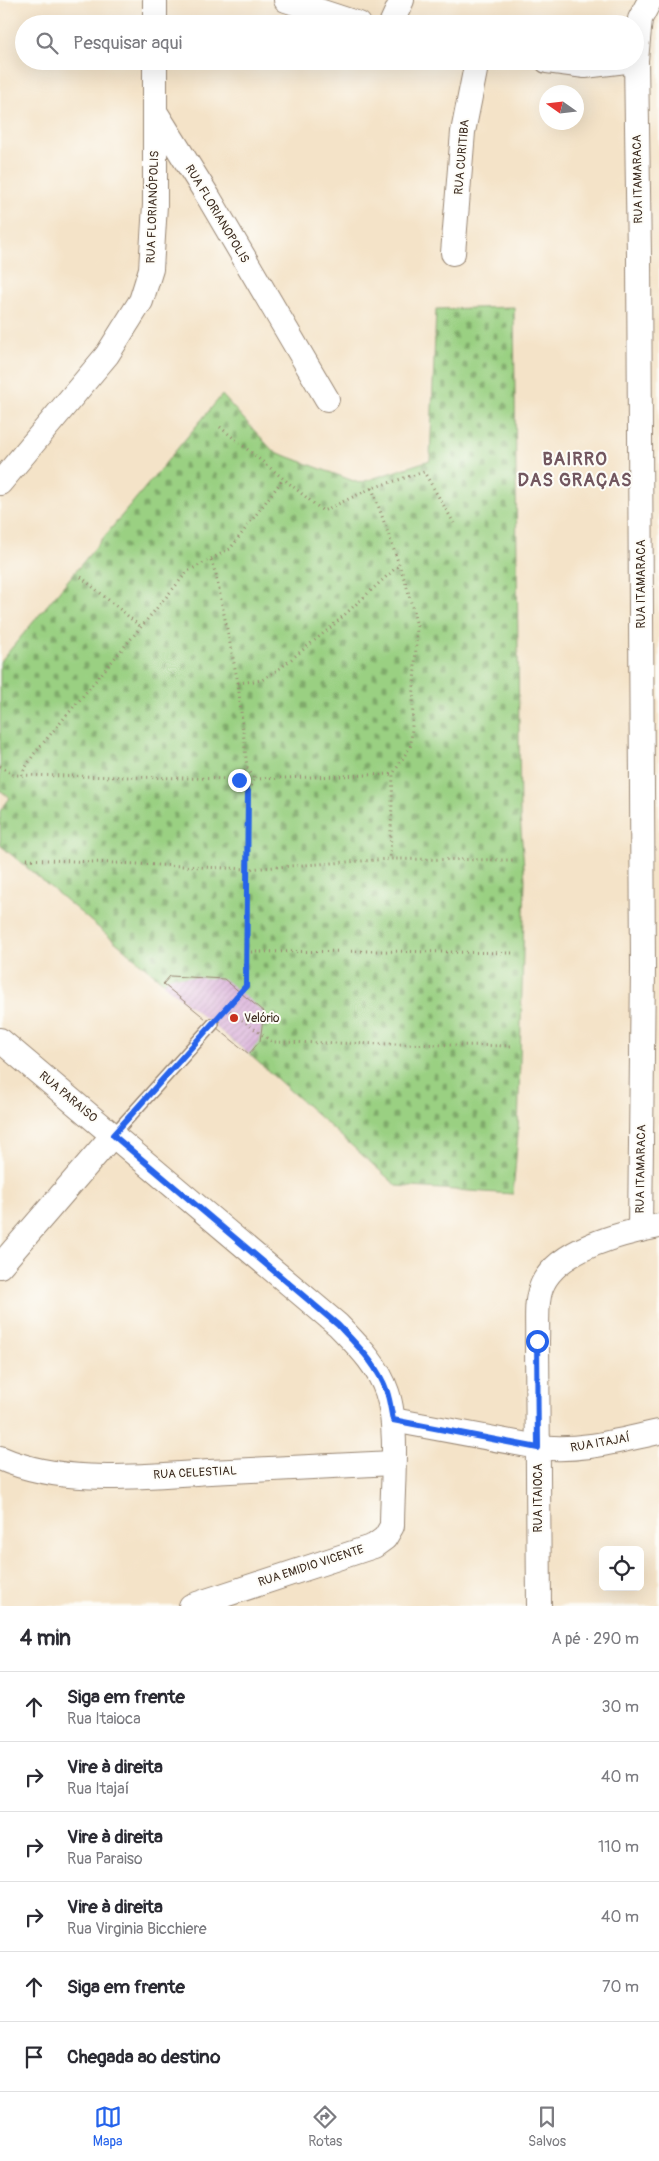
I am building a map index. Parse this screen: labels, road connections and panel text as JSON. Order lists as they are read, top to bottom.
{
  "streets": {
    "street": [
      "RUA CURITIBA",
      "RUA ITAMARACA",
      "RUA FLORIANÓPOLIS",
      "RUA FLORIANOPOLIS",
      "RUA PARAISO",
      "RUA ITAJAÍ",
      "RUA CELESTIAL",
      "RUA ITAIOCA",
      "RUA EMIDIO VICENTE"
    ]
  },
  "crossings": [
    ["RUA ITAMARACA", "RUA ITAIOCA"],
    ["RUA FLORIANÓPOLIS", "RUA FLORIANOPOLIS"],
    ["RUA PARAISO", "RUA ITAJAÍ"],
    ["RUA PARAISO", "RUA CELESTIAL"],
    ["RUA PARAISO", "RUA EMIDIO VICENTE"],
    ["RUA ITAJAÍ", "RUA ITAIOCA"],
    ["RUA CELESTIAL", "RUA EMIDIO VICENTE"]
  ],
  "districts": ["BAIRRO DAS GRAÇAS"],
  "places": ["Velório"],
  "north": "left",
  "page": {
    "search": "Pesquisar aqui",
    "heading": ["4 min", "A pé · 290 m"],
    "list": [
      ["Siga em frente", "Rua Itaioca", "30 m"],
      ["Vire à direita", "Rua Itajaí", "40 m"],
      ["Vire à direita", "Rua Paraiso", "110 m"],
      ["Vire à direita", "Rua Virginia Bicchiere", "40 m"],
      ["Siga em frente", "70 m"],
      "Chegada ao destino"
    ],
    "nav": ["Mapa", "Rotas", "Salvos"]
  }
}
